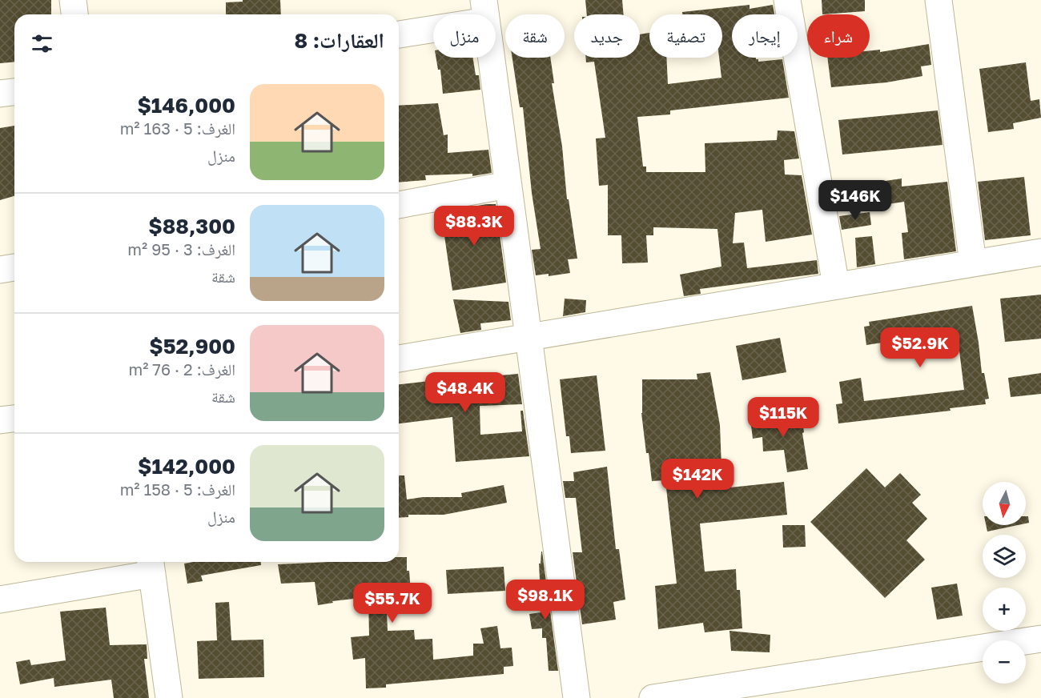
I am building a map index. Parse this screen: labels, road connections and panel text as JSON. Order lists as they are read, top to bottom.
{
  "north": "bottom",
  "page": {
    "chip": [
      "شراء",
      "إيجار",
      "تصفية",
      "جديد",
      "شقة",
      "منزل"
    ],
    "heading": "العقارات: 8",
    "list": [
      {
        "name": "$146,000",
        "note": "الغرف: 5 · 163 m² · منزل"
      },
      {
        "name": "$88,300",
        "note": "الغرف: 3 · 95 m² · شقة"
      },
      {
        "name": "$52,900",
        "note": "الغرف: 2 · 76 m² · شقة"
      },
      {
        "name": "$142,000",
        "note": "الغرف: 5 · 158 m² · منزل"
      }
    ],
    "price": [
      "$146K",
      "$88.3K",
      "$52.9K",
      "$48.4K",
      "$115K",
      "$142K",
      "$98.1K",
      "$55.7K"
    ],
    "map_buttons": ["+", "−"]
  }
}
